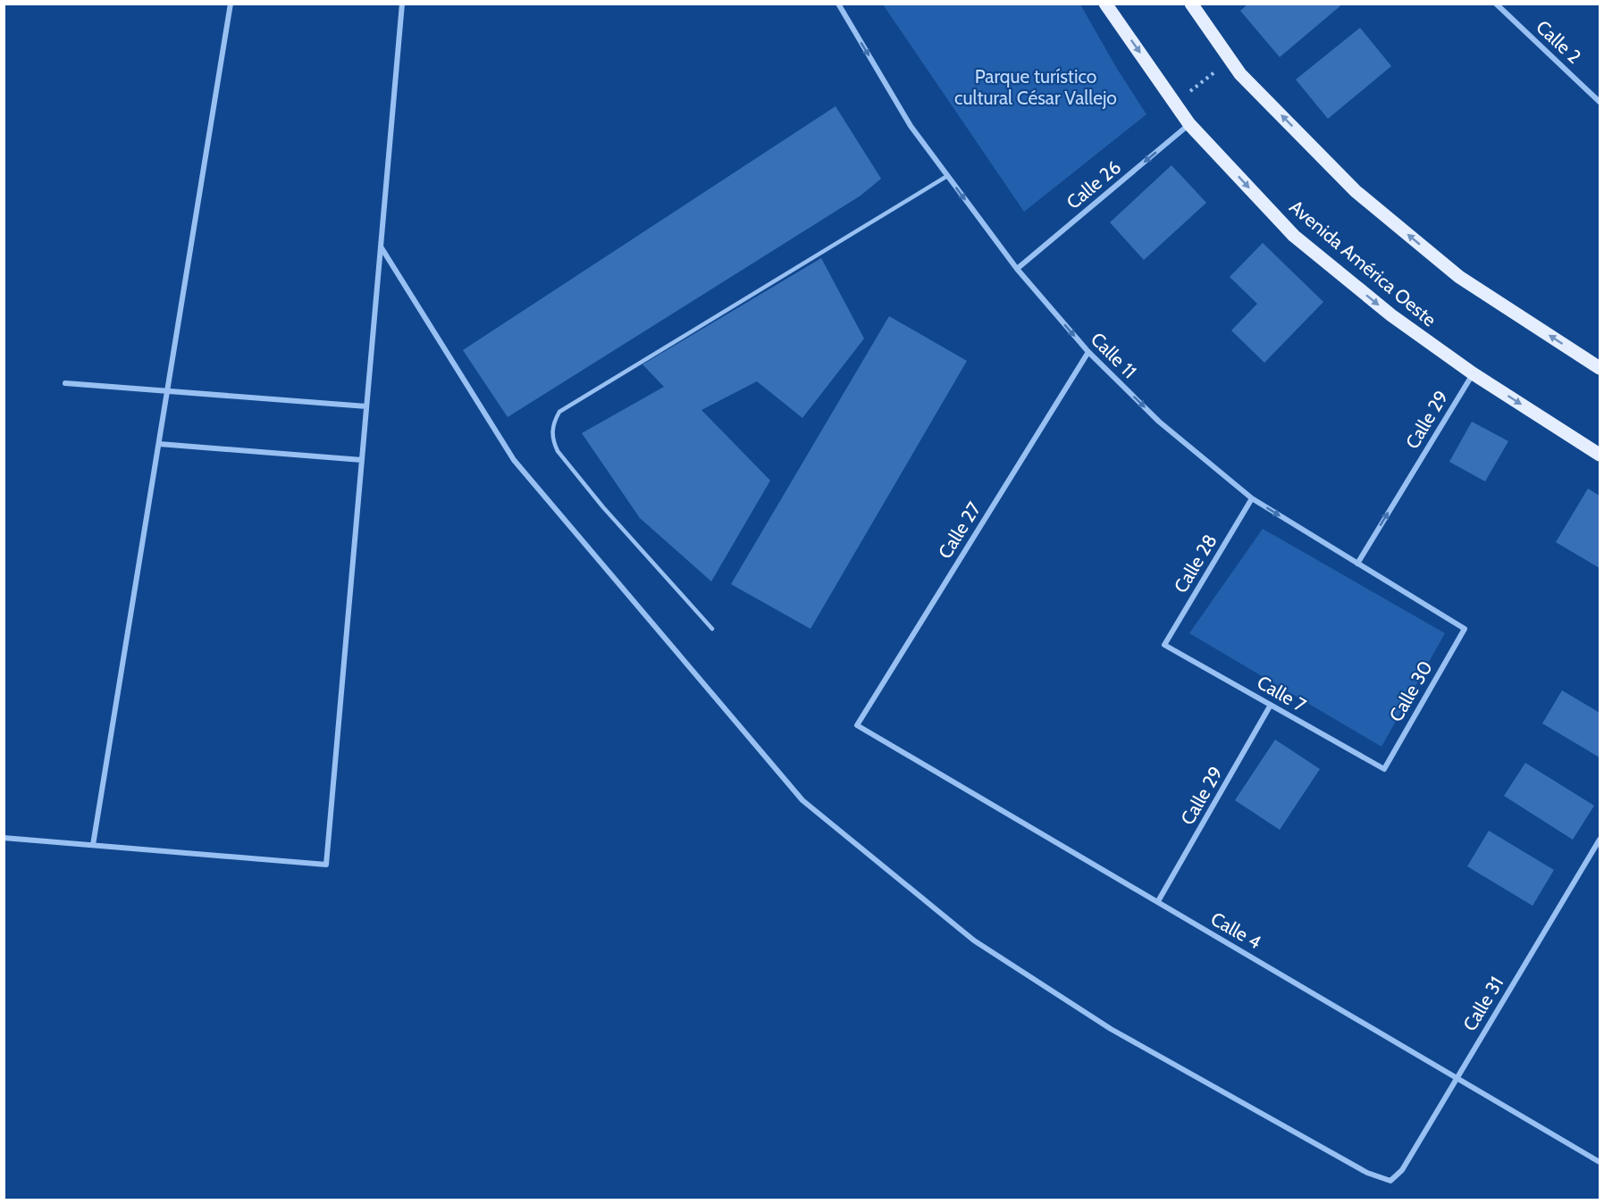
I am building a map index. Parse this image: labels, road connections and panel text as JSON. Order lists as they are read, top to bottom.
{
  "streets": {
    "main road": ["Avenida América Oeste"],
    "street": [
      "Calle 2",
      "Calle 26",
      "Calle 11",
      "Calle 29",
      "Calle 27",
      "Calle 28",
      "Calle 30",
      "Calle 7",
      "Calle 4",
      "Calle 31"
    ]
  },
  "crossings": [
    ["Calle 26", "Avenida América Oeste"],
    ["Calle 26", "Calle 11"],
    ["Avenida América Oeste", "Calle 29"],
    ["Calle 11", "Calle 29"],
    ["Calle 11", "Calle 27"],
    ["Calle 11", "Calle 28"],
    ["Calle 11", "Calle 30"],
    ["Calle 29", "Calle 7"],
    ["Calle 29", "Calle 4"],
    ["Calle 27", "Calle 4"],
    ["Calle 28", "Calle 7"],
    ["Calle 30", "Calle 7"],
    ["Calle 4", "Calle 31"]
  ],
  "one_way": ["Calle 26", "Calle 11", "Calle 29"],
  "parks": ["Parque turístico cultural César Vallejo"]
}
